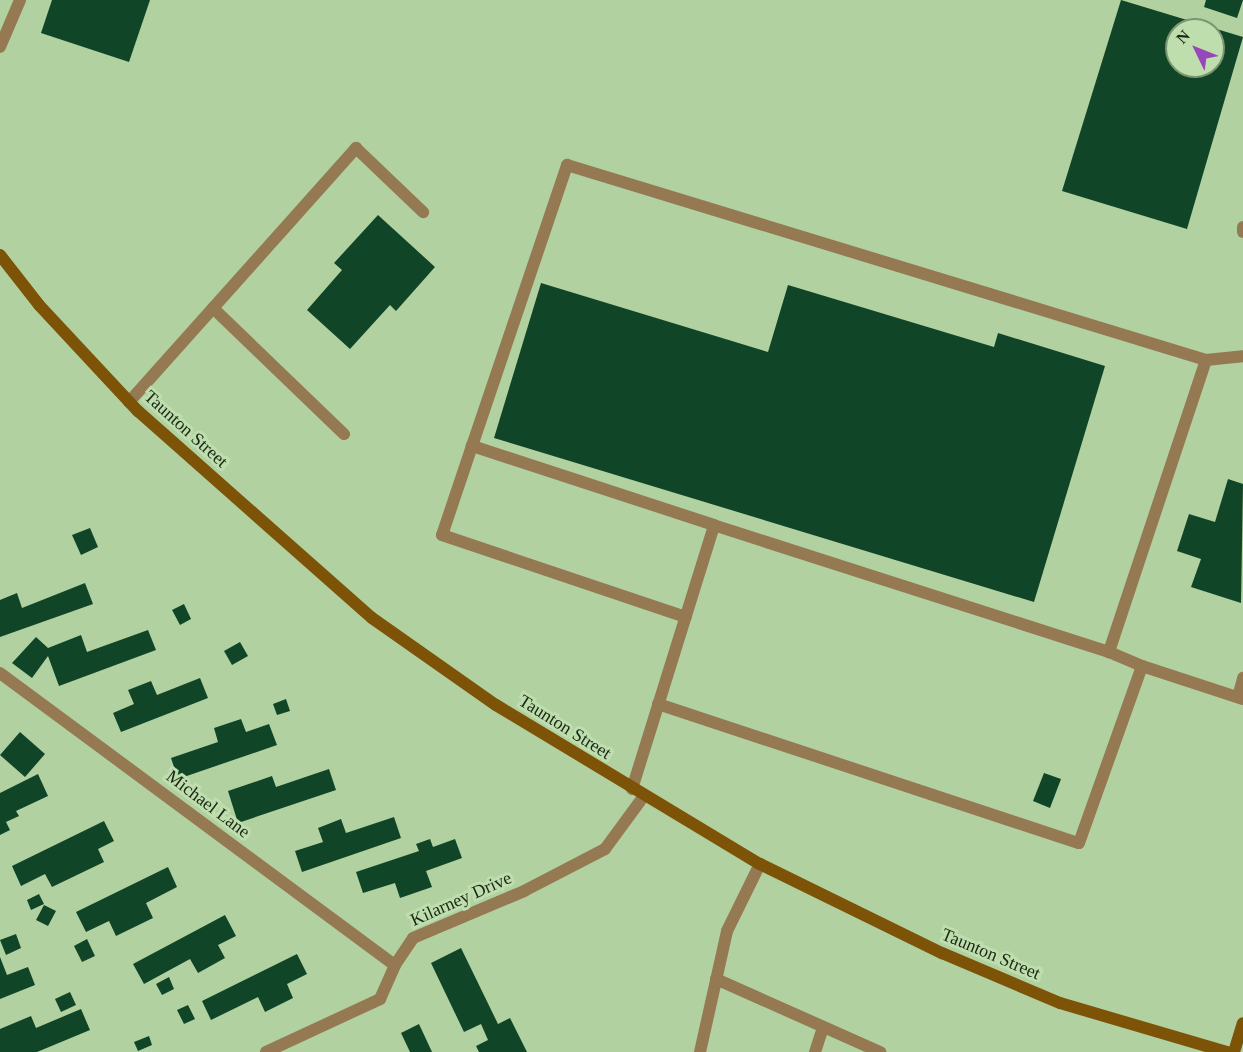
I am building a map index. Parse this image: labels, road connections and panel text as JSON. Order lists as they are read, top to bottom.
{
  "streets": {
    "main road": ["Taunton Street"],
    "street": ["Michael Lane", "Kilarney Drive"]
  },
  "crossings": [
    ["Taunton Street", "Kilarney Drive"],
    ["Michael Lane", "Kilarney Drive"]
  ],
  "north": "top left"
}
